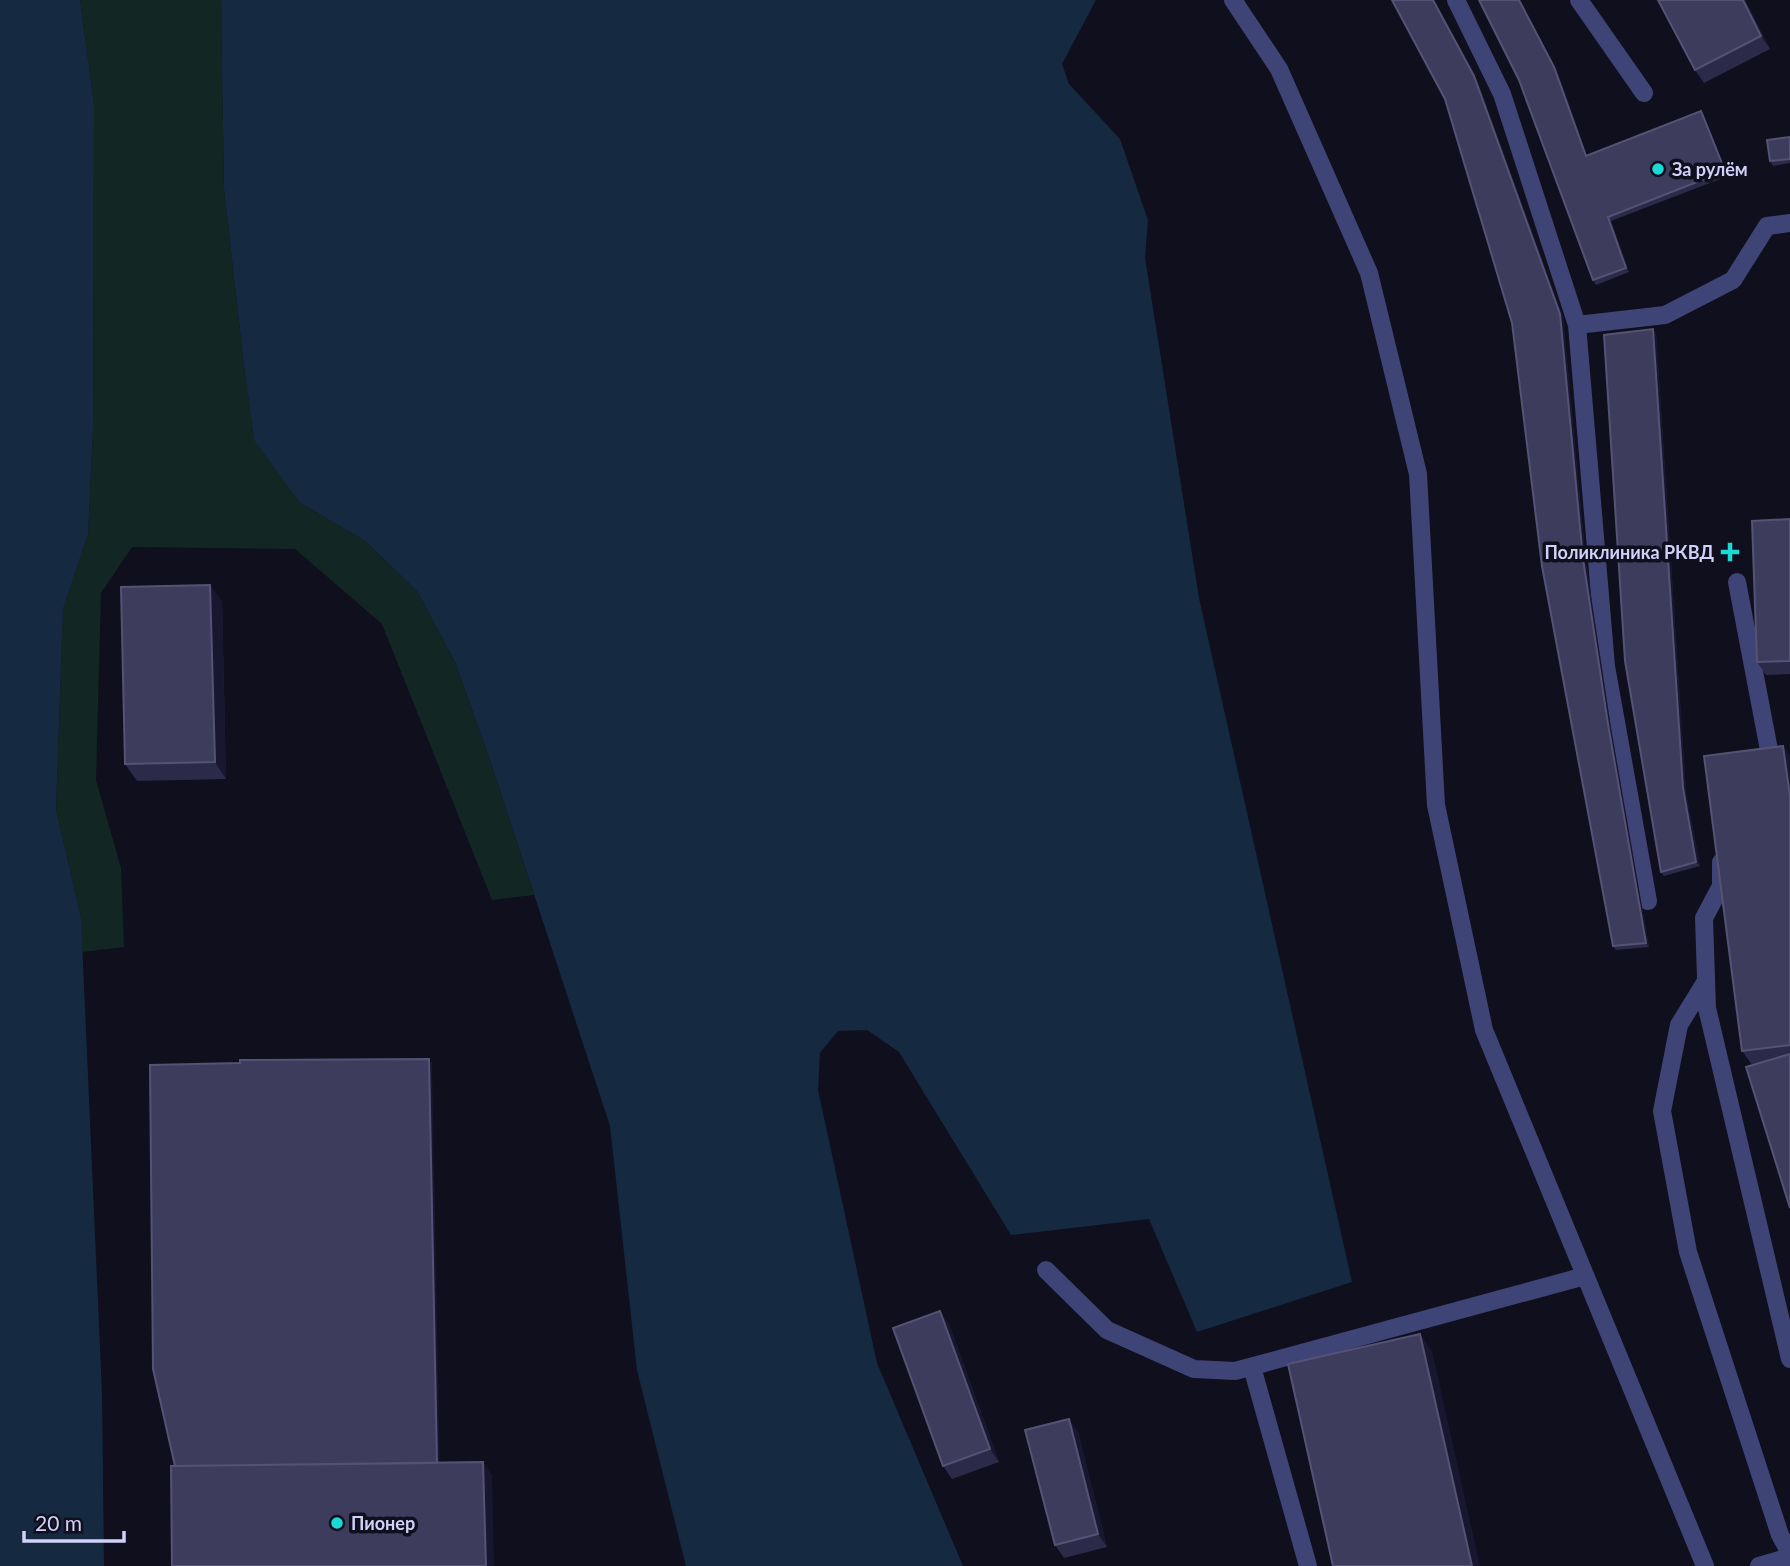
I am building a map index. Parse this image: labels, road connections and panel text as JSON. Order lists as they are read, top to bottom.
{
  "places": {
    "other": ["За рулём", "Пионер"],
    "health": ["Поликлиника РКВД"]
  },
  "scale_bar": "20 m"
}
